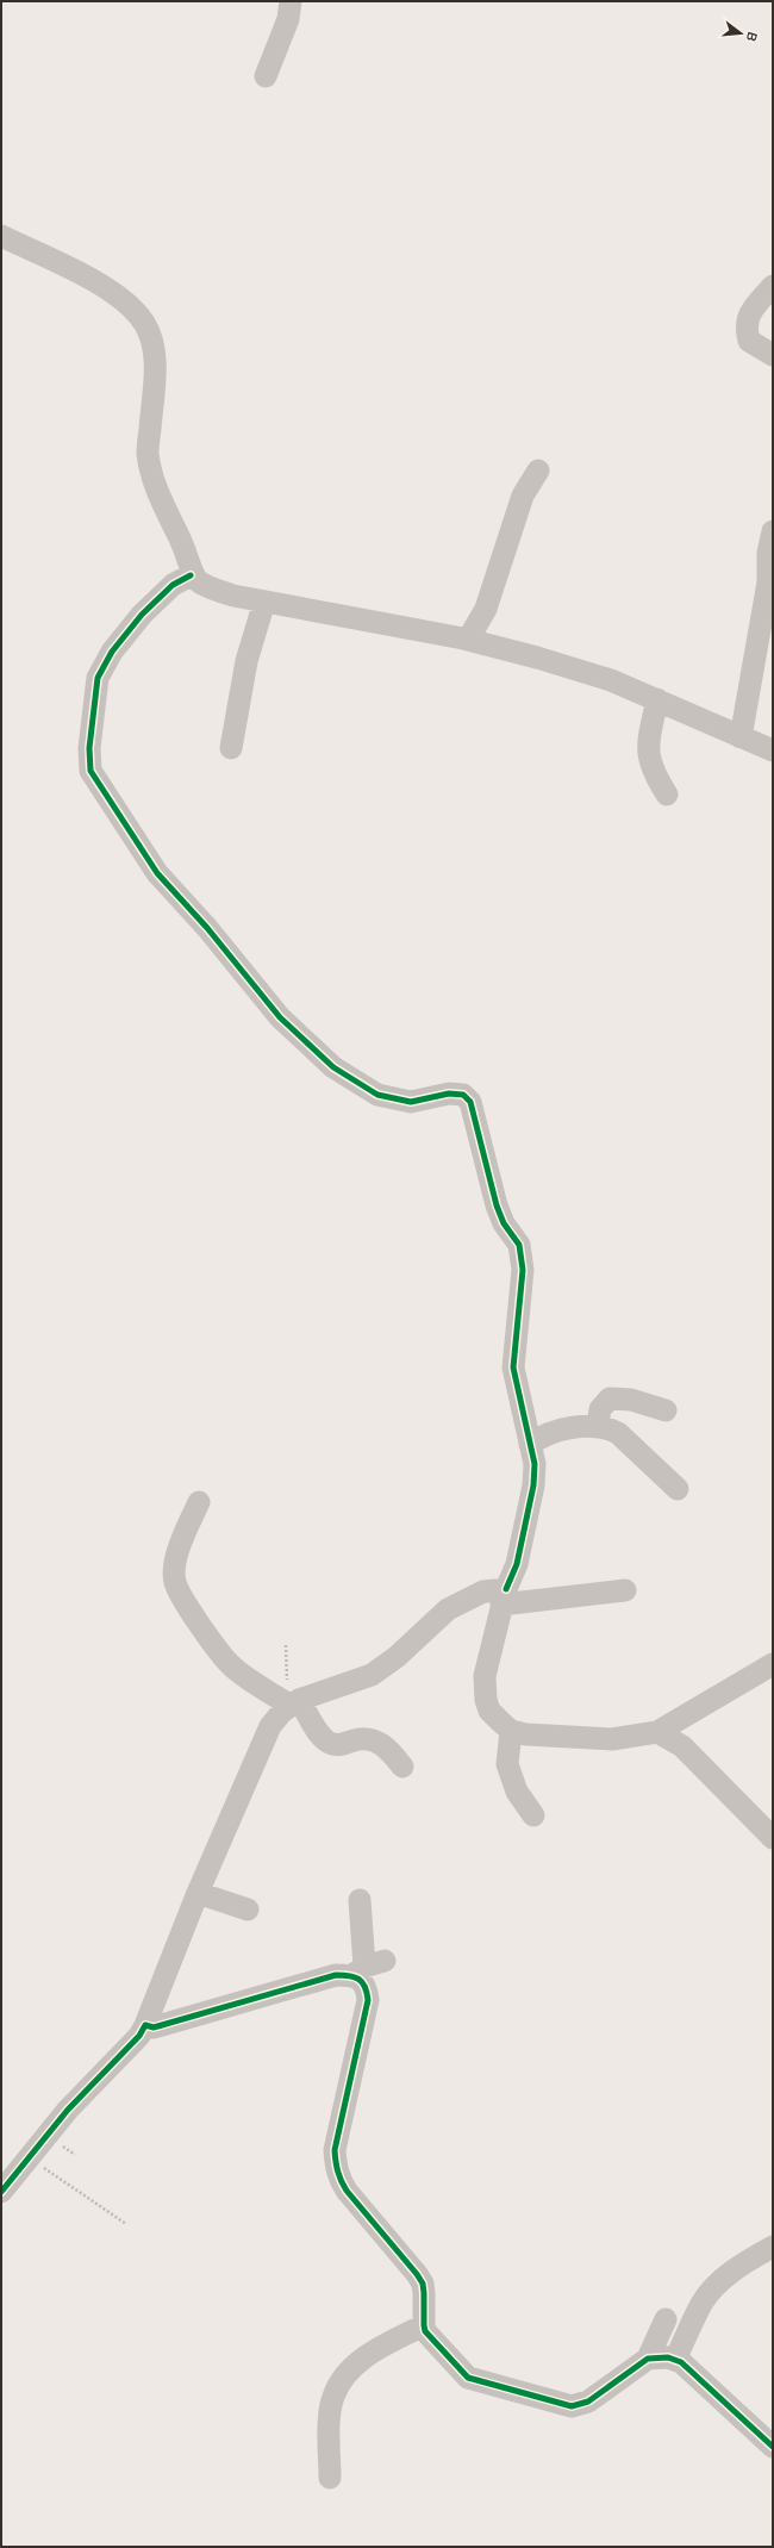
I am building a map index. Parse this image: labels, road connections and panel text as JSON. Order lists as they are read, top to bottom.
{
  "north": "right"
}
